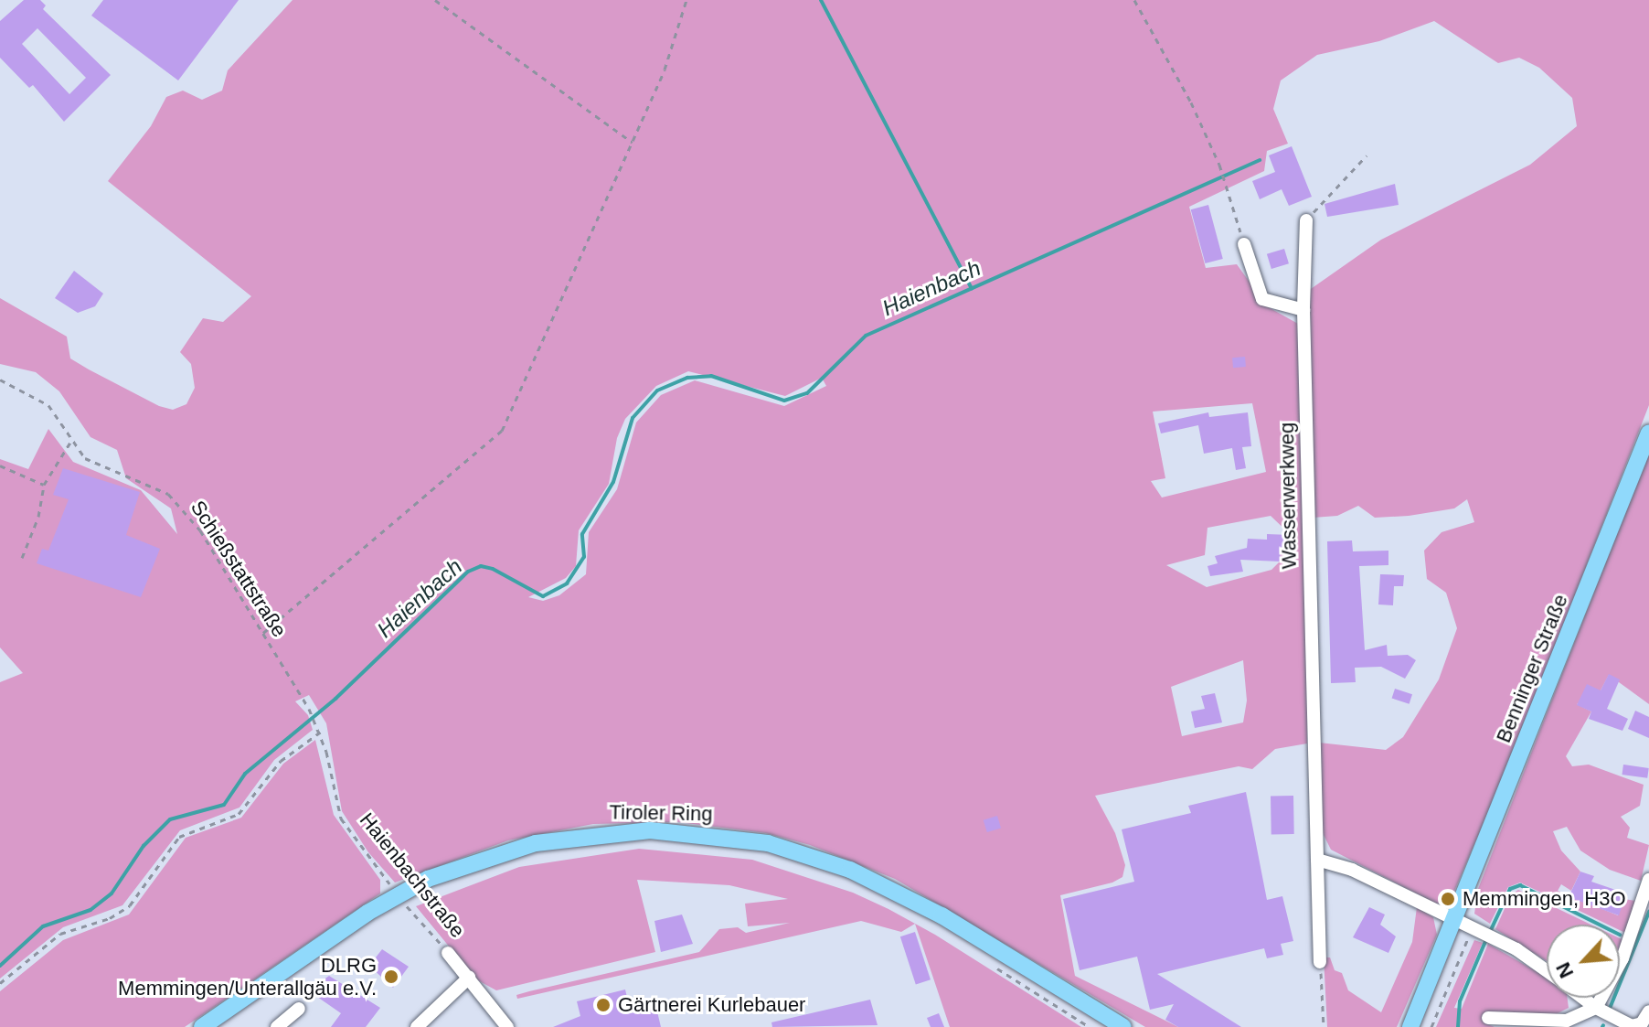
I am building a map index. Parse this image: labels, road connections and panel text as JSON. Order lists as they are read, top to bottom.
{
  "streets": {
    "main road": ["Benninger Straße", "Tiroler Ring"],
    "street": ["Wasserwerkweg", "Haienbachstraße"],
    "path": ["Schießstattstraße"]
  },
  "crossings": [
    ["Schießstattstraße", "Haienbachstraße"],
    ["Tiroler Ring", "Haienbachstraße"]
  ],
  "water": ["Haienbach"],
  "places": ["Memmingen, H3O", "DLRG Memmingen/Unterallgäu e.V.", "Gärtnerei Kurlebauer"],
  "north": "bottom left"
}
